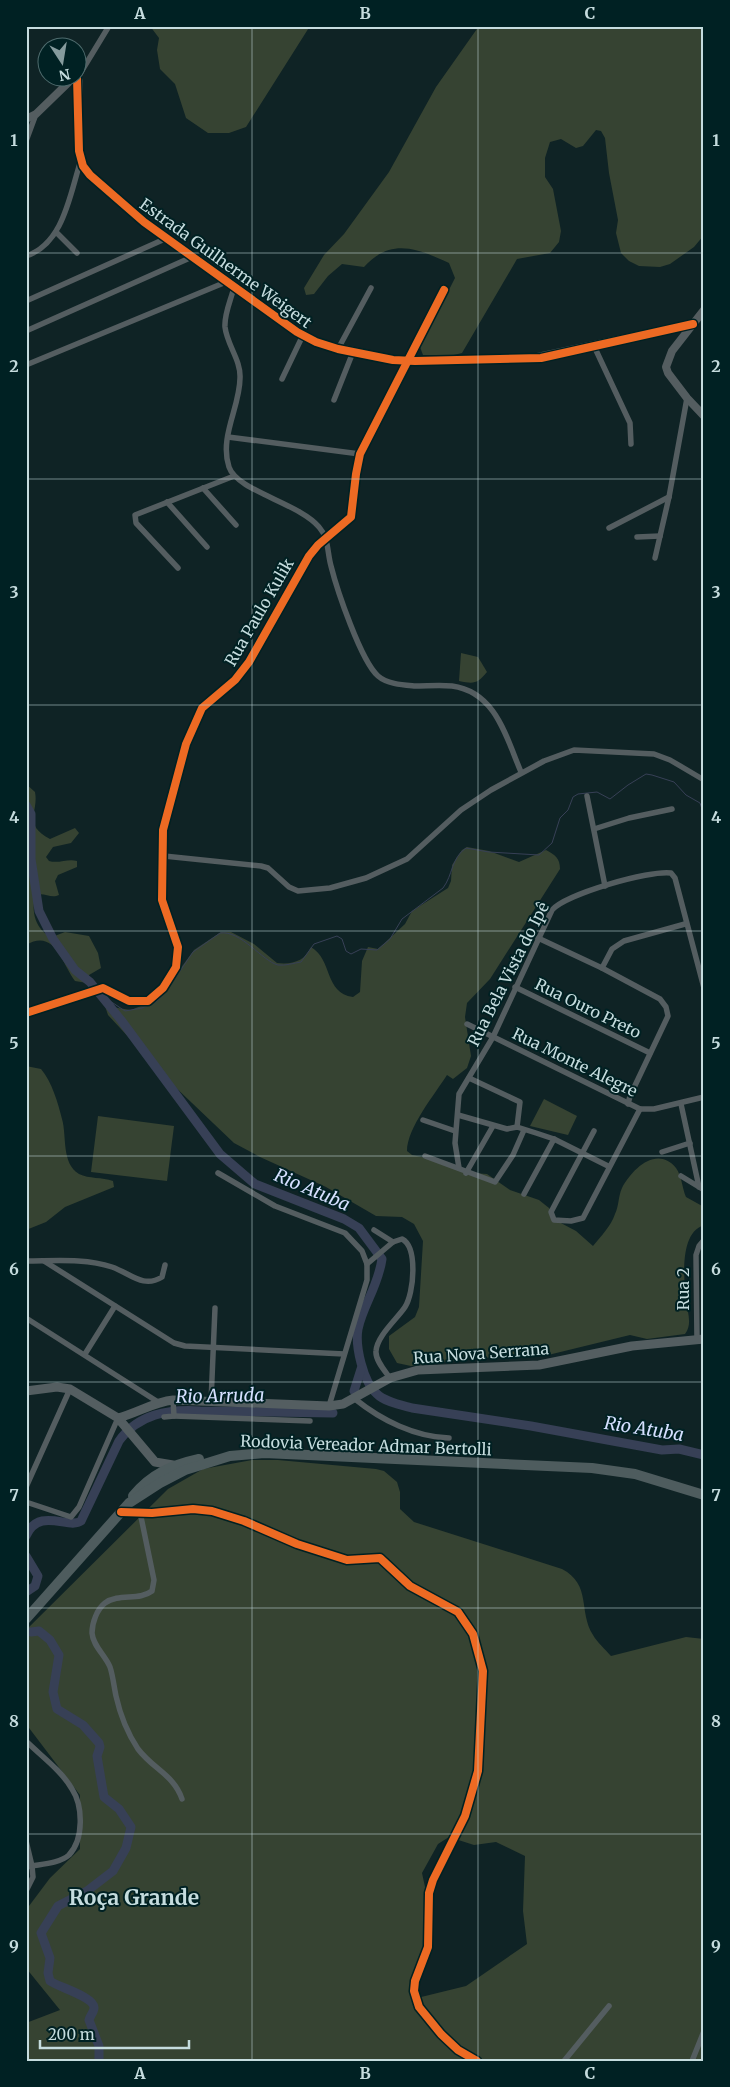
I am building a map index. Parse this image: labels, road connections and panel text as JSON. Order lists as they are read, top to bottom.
{
  "streets": {
    "highway": ["Rodovia Vereador Admar Bertolli"],
    "main road": ["Rua Nova Serrana"],
    "street": [
      "Estrada Guilherme Weigert",
      "Rua Paulo Kulik",
      "Rua Bela Vista do Ipê",
      "Rua Ouro Preto",
      "Rua Monte Alegre",
      "Rua 2"
    ]
  },
  "crossings": [
    ["Estrada Guilherme Weigert", "Rua Paulo Kulik"],
    ["Rua Bela Vista do Ipê", "Rua Ouro Preto"],
    ["Rua Bela Vista do Ipê", "Rua Monte Alegre"],
    ["Rua 2", "Rua Nova Serrana"]
  ],
  "districts": ["Roça Grande"],
  "water": ["Rio Atuba", "Rio Arruda"],
  "scale_bar": "200 m",
  "north": "bottom",
  "grid": {
    "columns": ["A", "B", "C"],
    "rows": [
      "1",
      "2",
      "3",
      "4",
      "5",
      "6",
      "7",
      "8",
      "9"
    ]
  }
}
